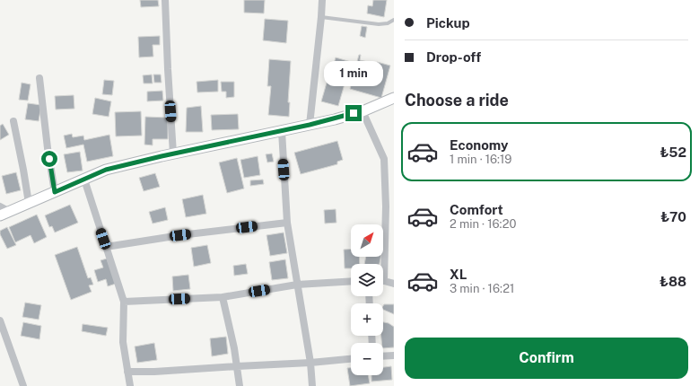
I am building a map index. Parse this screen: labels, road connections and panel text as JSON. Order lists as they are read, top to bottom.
{
  "north": "top right",
  "page": {
    "banner": ["Pickup", "Drop-off"],
    "bubble": "1 min",
    "heading": "Choose a ride",
    "list": [
      {
        "name": "Economy",
        "note": "1 min · 16:19",
        "value": "₺52"
      },
      {
        "name": "Comfort",
        "note": "2 min · 16:20",
        "value": "₺70"
      },
      {
        "name": "XL",
        "note": "3 min · 16:21",
        "value": "₺88"
      }
    ],
    "map_buttons": ["+", "−"],
    "buttons": "Confirm"
  }
}
